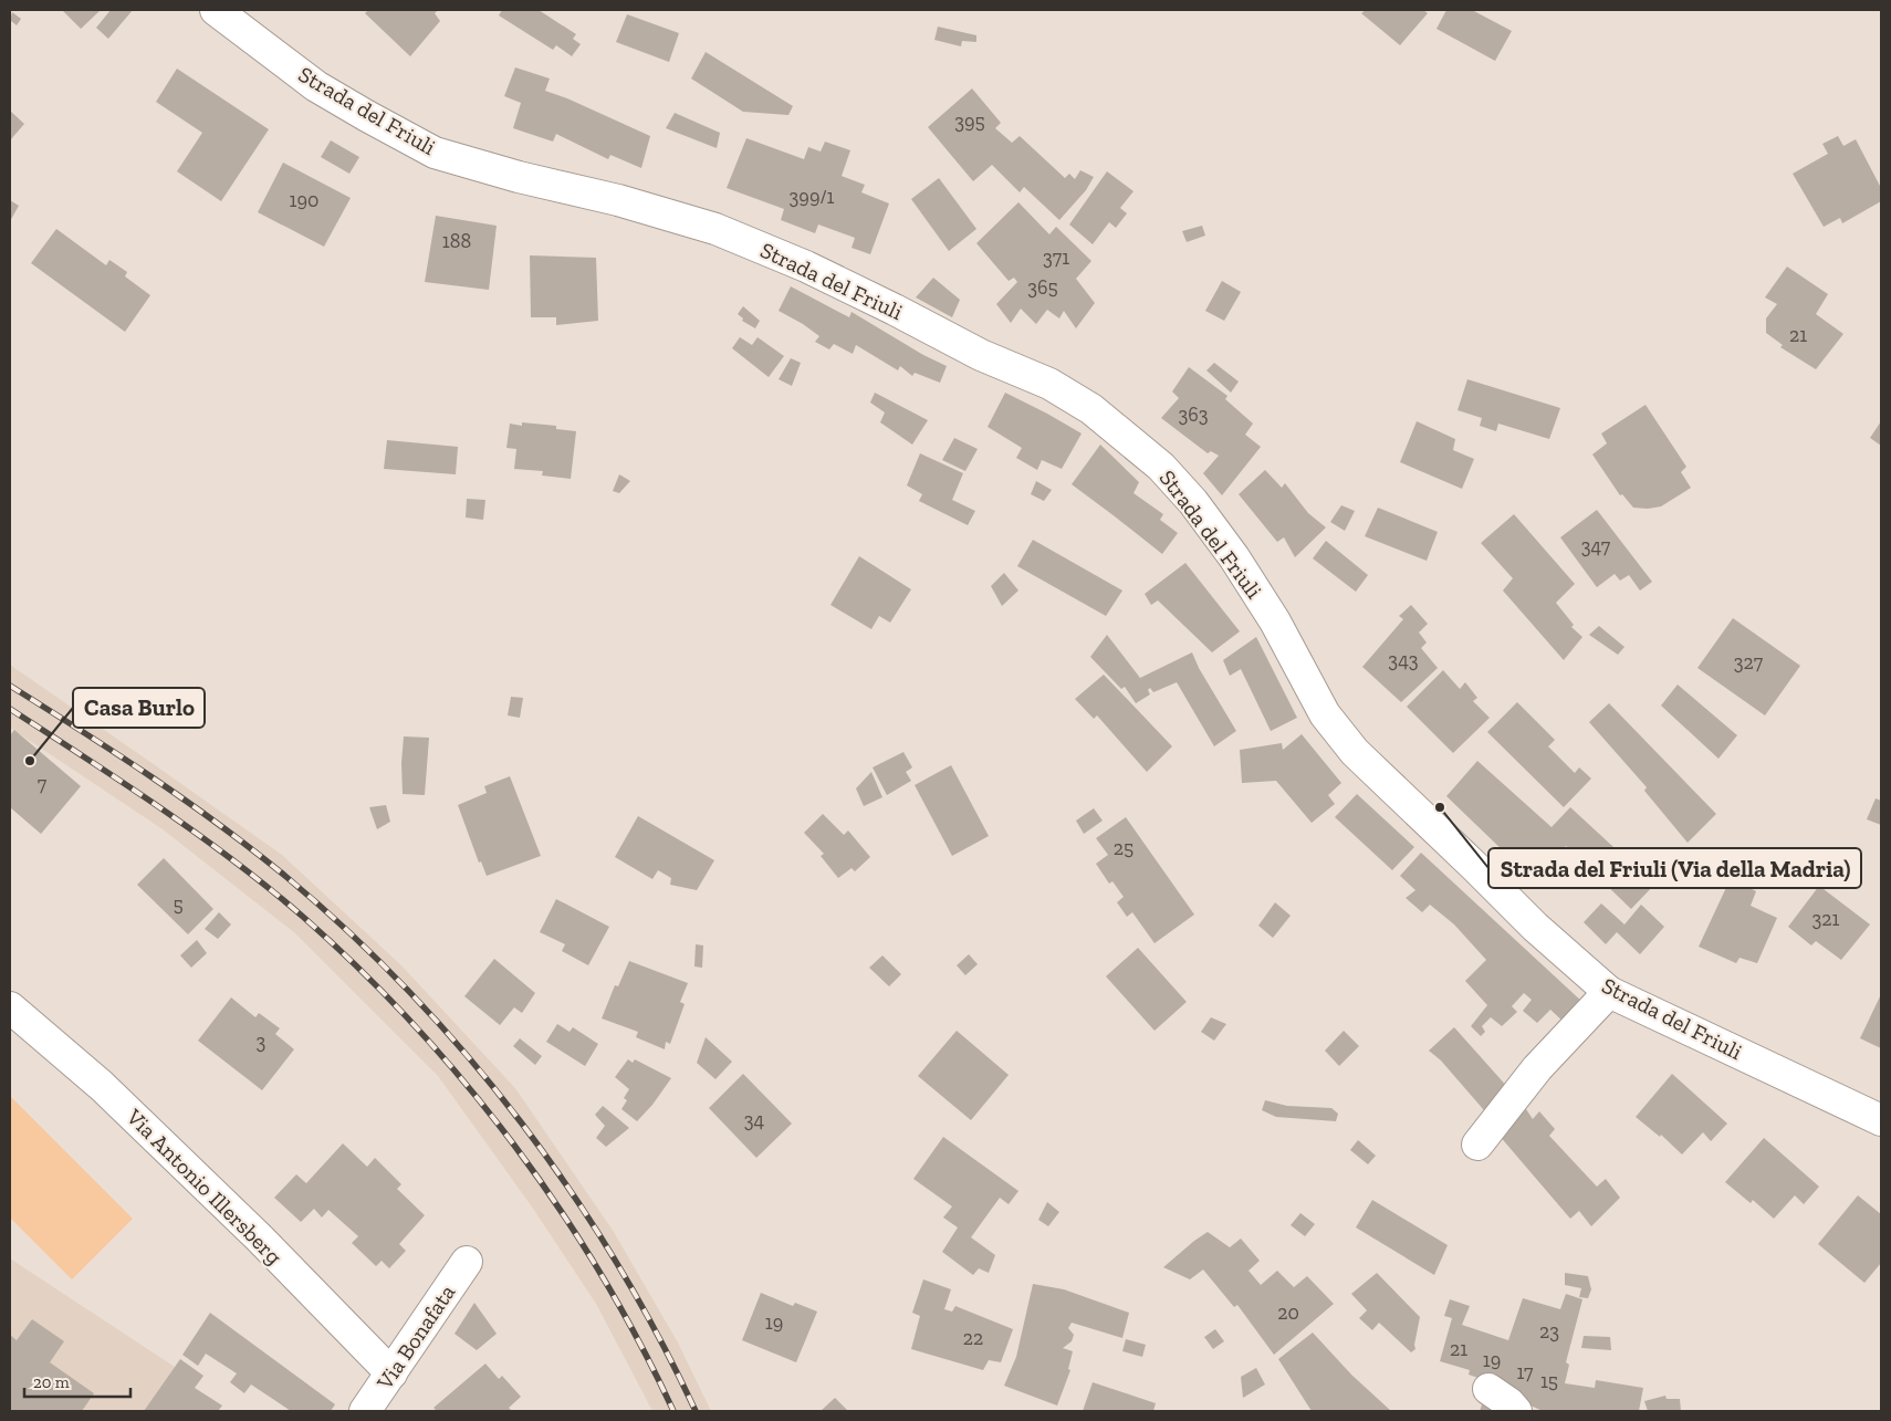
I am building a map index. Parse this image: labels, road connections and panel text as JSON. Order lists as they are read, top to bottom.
{
  "streets": {
    "main road": ["Strada del Friuli", "Via Antonio Illersberg", "Via Bonafata"]
  },
  "crossings": [
    ["Via Antonio Illersberg", "Via Bonafata"]
  ],
  "places": ["Casa Burlo", "Strada del Friuli (Via della Madria)"],
  "house_numbers": [
    "395",
    "399/1",
    "190",
    "188",
    "371",
    "365",
    "21",
    "363",
    "347",
    "343",
    "327",
    "7",
    "25",
    "5",
    "321",
    "3",
    "34",
    "20",
    "19",
    "23",
    "22",
    "21",
    "19",
    "17",
    "15"
  ],
  "scale_bar": "20 m"
}
